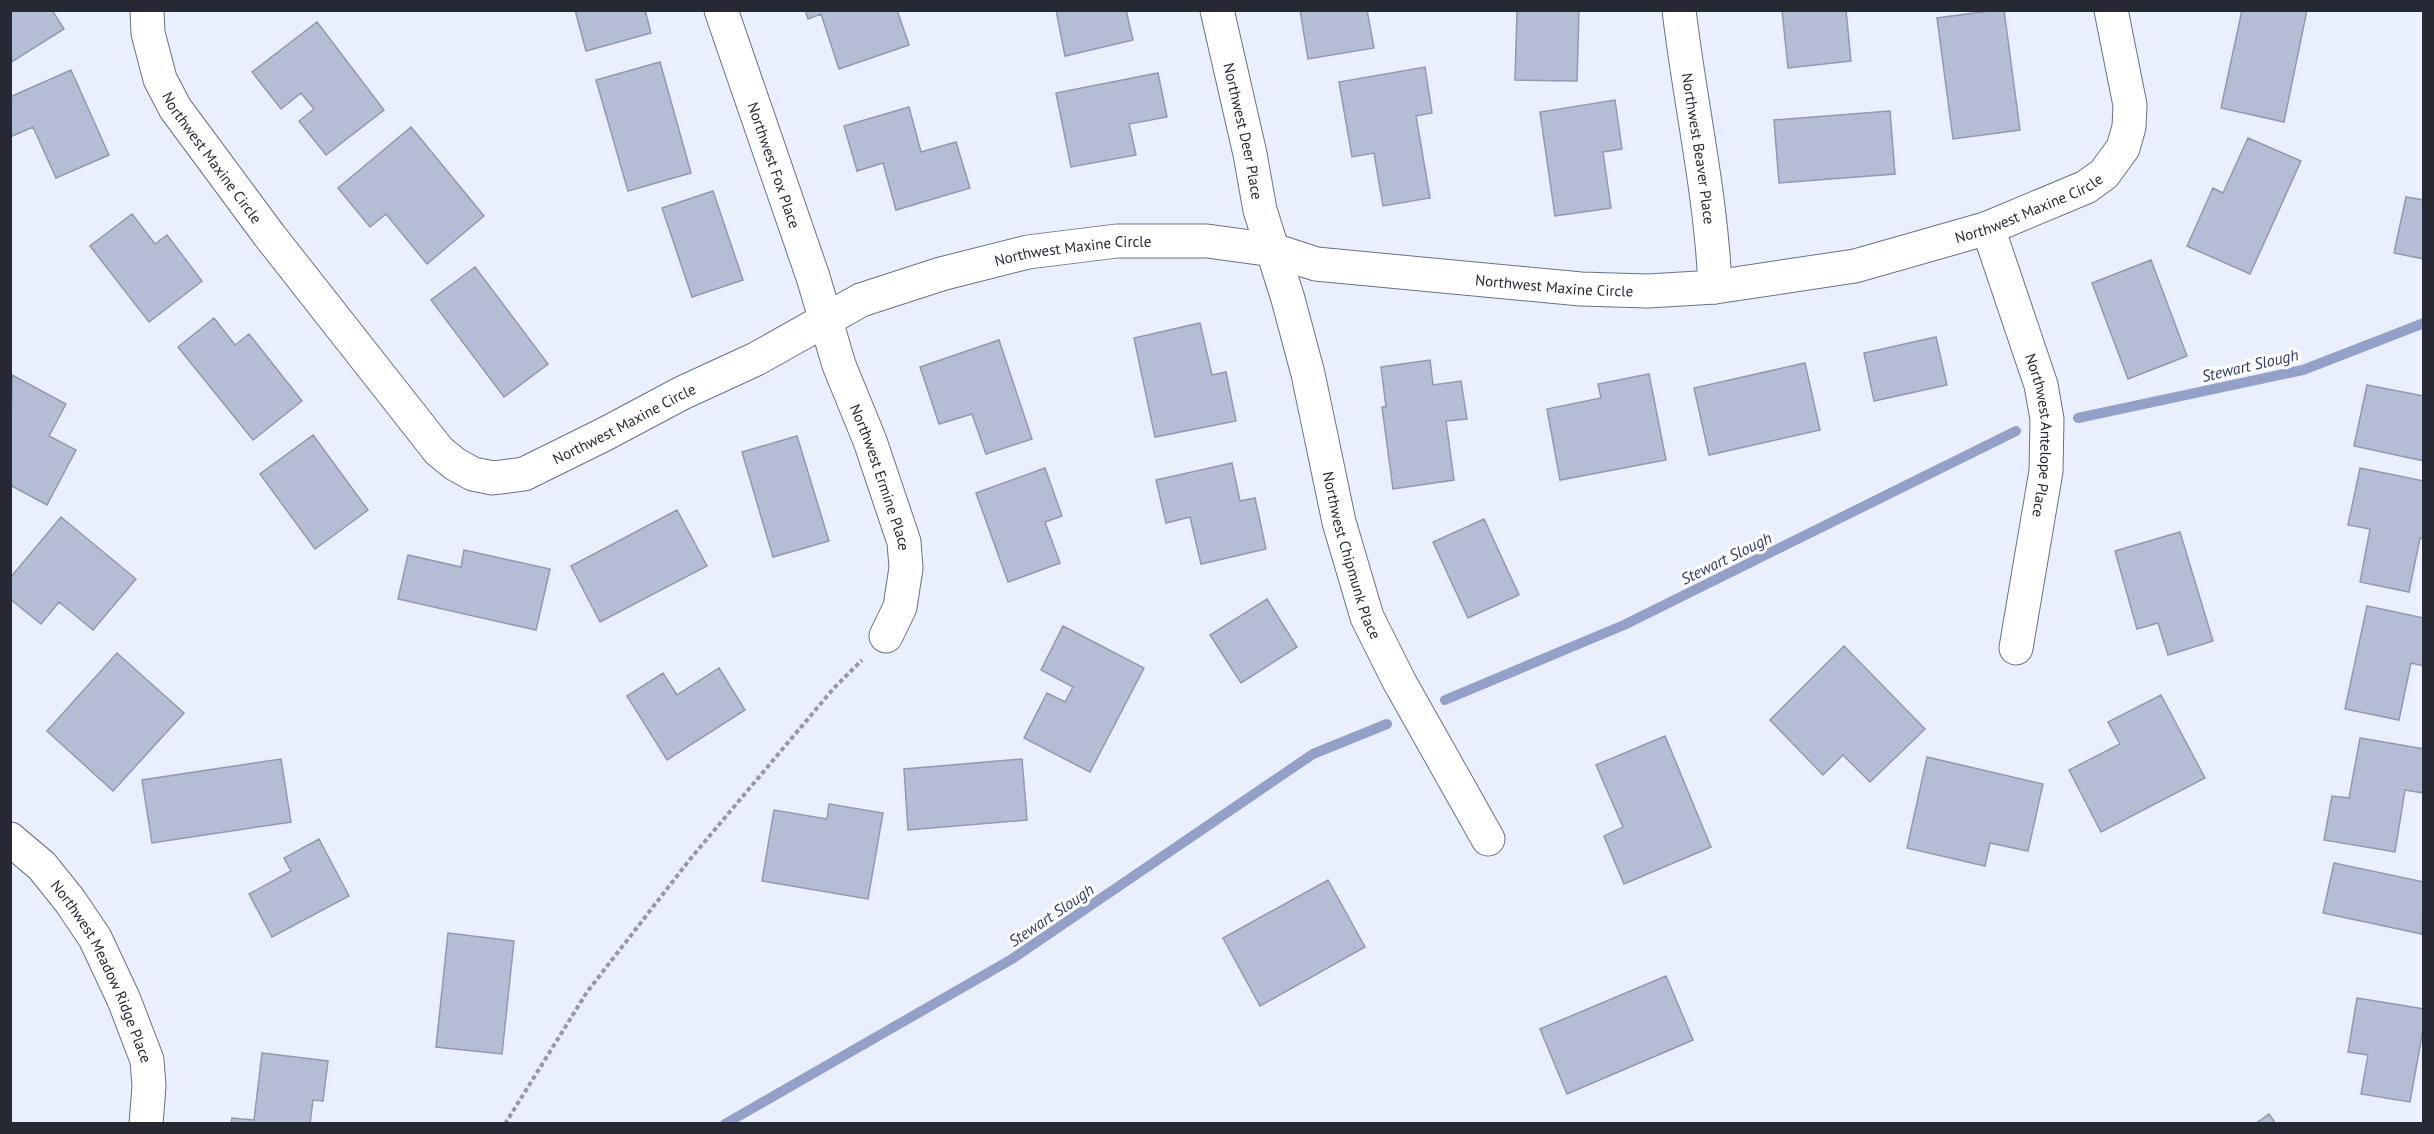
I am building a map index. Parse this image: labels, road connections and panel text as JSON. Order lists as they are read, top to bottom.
{
  "streets": {
    "street": [
      "Northwest Deer Place",
      "Northwest Beaver Place",
      "Northwest Maxine Circle",
      "Northwest Fox Place",
      "Northwest Antelope Place",
      "Northwest Ermine Place",
      "Northwest Chipmunk Place",
      "Northwest Meadow Ridge Place"
    ]
  },
  "crossings": [
    ["Northwest Deer Place", "Northwest Maxine Circle"],
    ["Northwest Deer Place", "Northwest Chipmunk Place"],
    ["Northwest Beaver Place", "Northwest Maxine Circle"],
    ["Northwest Maxine Circle", "Northwest Fox Place"],
    ["Northwest Maxine Circle", "Northwest Antelope Place"],
    ["Northwest Maxine Circle", "Northwest Ermine Place"],
    ["Northwest Maxine Circle", "Northwest Chipmunk Place"],
    ["Northwest Fox Place", "Northwest Ermine Place"]
  ],
  "water": ["Stewart Slough"]
}
